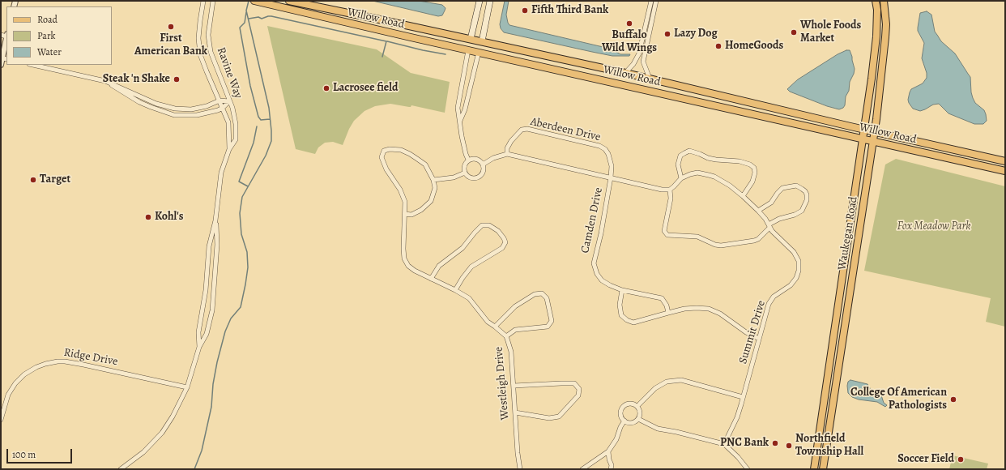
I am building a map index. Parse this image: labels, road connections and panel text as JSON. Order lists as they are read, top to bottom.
{
  "streets": {
    "main road": ["Willow Road", "Waukegan Road"],
    "street": [
      "Ravine Way",
      "Aberdeen Drive",
      "Camden Drive",
      "Summit Drive",
      "Ridge Drive",
      "Westleigh Drive"
    ]
  },
  "crossings": [
    ["Willow Road", "Waukegan Road"],
    ["Ravine Way", "Ridge Drive"],
    ["Aberdeen Drive", "Camden Drive"]
  ],
  "parks": ["Fox Meadow Park"],
  "places": [
    "Fifth Third Bank",
    "Buffalo Wild Wings",
    "First American Bank",
    "Whole Foods Market",
    "Lazy Dog",
    "HomeGoods",
    "Steak 'n Shake",
    "Lacrosee field",
    "Target",
    "Kohl's",
    "College Of American Pathologists",
    "PNC Bank",
    "Northfield Township Hall",
    "Soccer Field"
  ],
  "legend": ["Road", "Park", "Water"],
  "scale_bar": "100 m"
}
